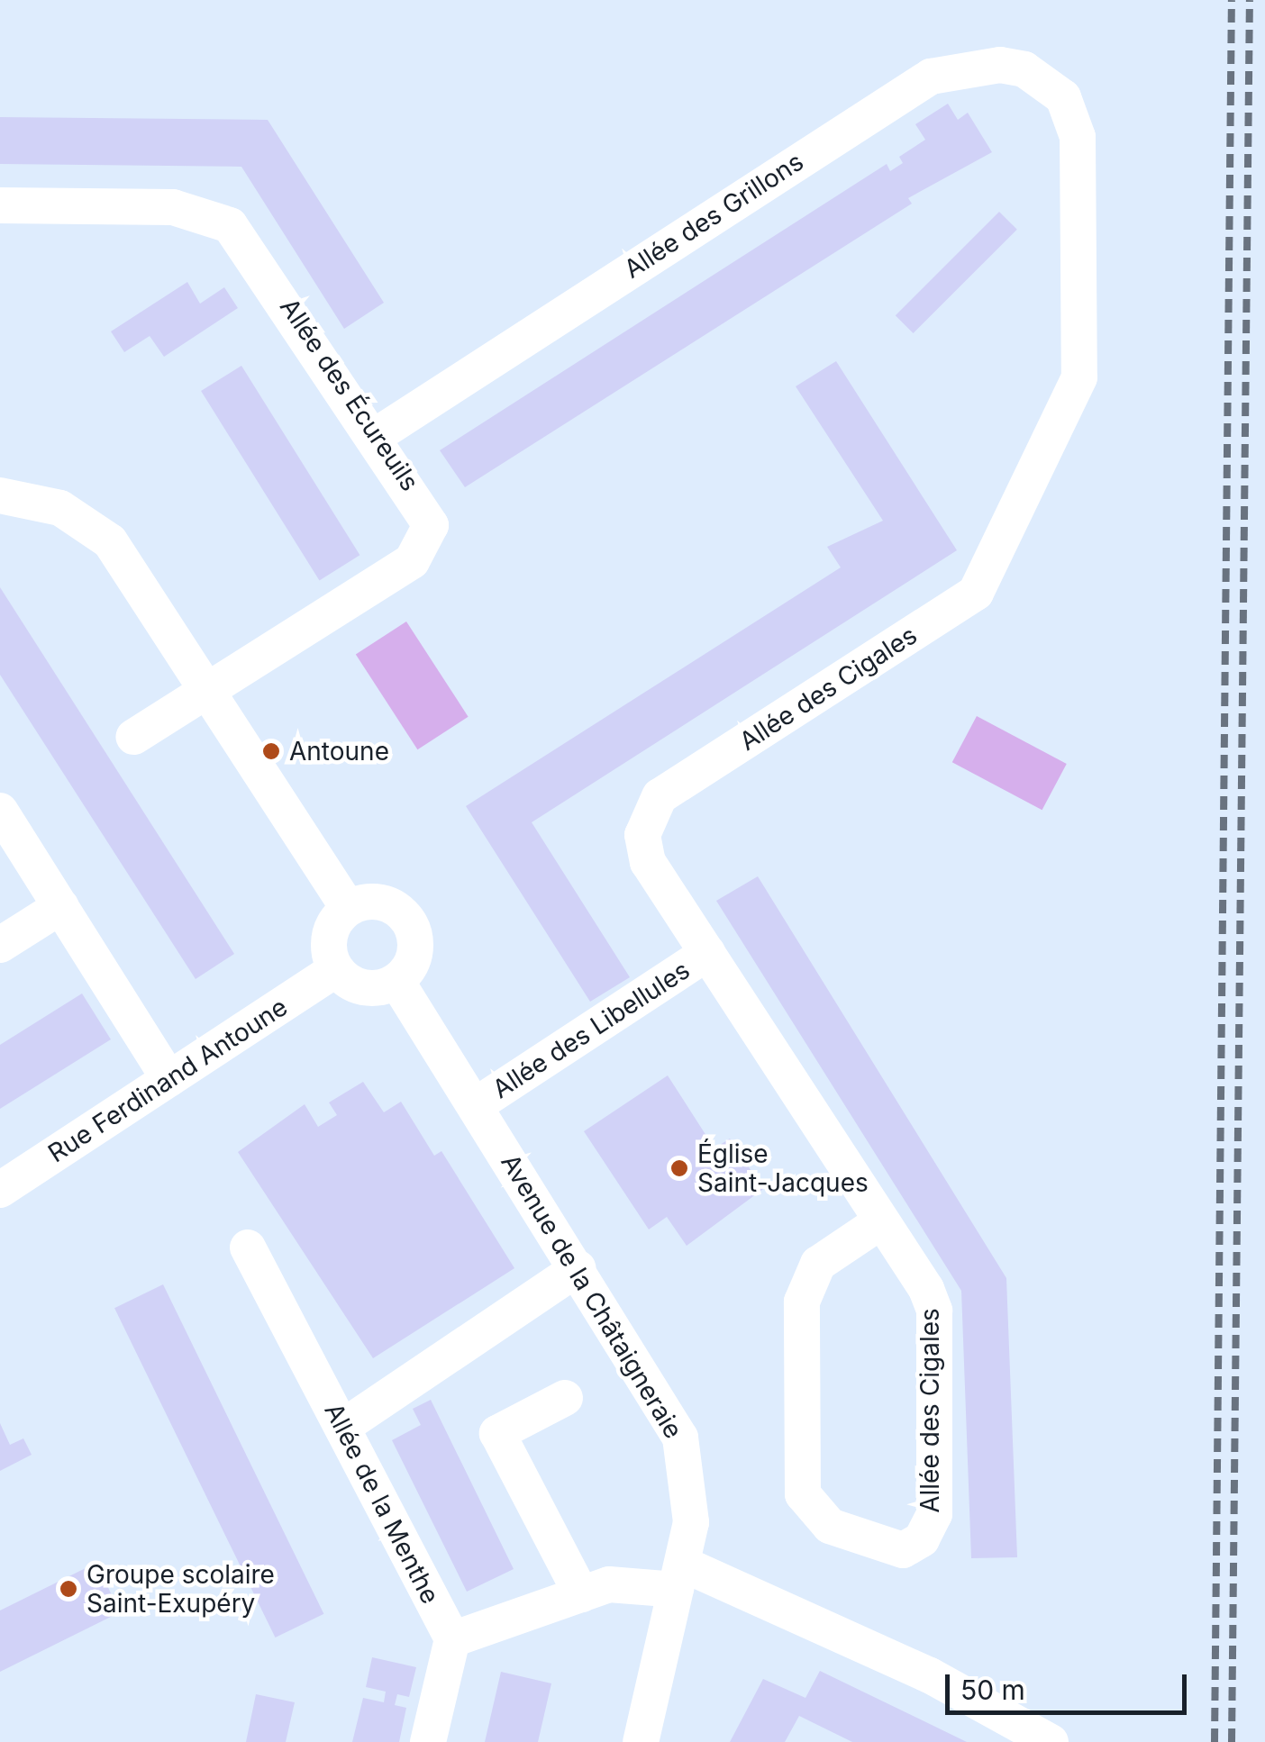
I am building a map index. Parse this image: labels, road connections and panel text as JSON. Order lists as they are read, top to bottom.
{
  "streets": {
    "street": [
      "Allée des Grillons",
      "Allée des Écureuils",
      "Allée des Cigales",
      "Allée des Libellules",
      "Rue Ferdinand Antoune",
      "Avenue de la Châtaigneraie",
      "Allée de la Menthe"
    ]
  },
  "crossings": [
    ["Allée des Grillons", "Allée des Écureuils"],
    ["Allée des Grillons", "Allée des Cigales"],
    ["Allée des Cigales", "Allée des Libellules"],
    ["Allée des Libellules", "Avenue de la Châtaigneraie"],
    ["Rue Ferdinand Antoune", "Avenue de la Châtaigneraie"]
  ],
  "places": ["Antoune", "Église Saint-Jacques", "Groupe scolaire Saint-Exupéry"],
  "scale_bar": "50 m"
}
